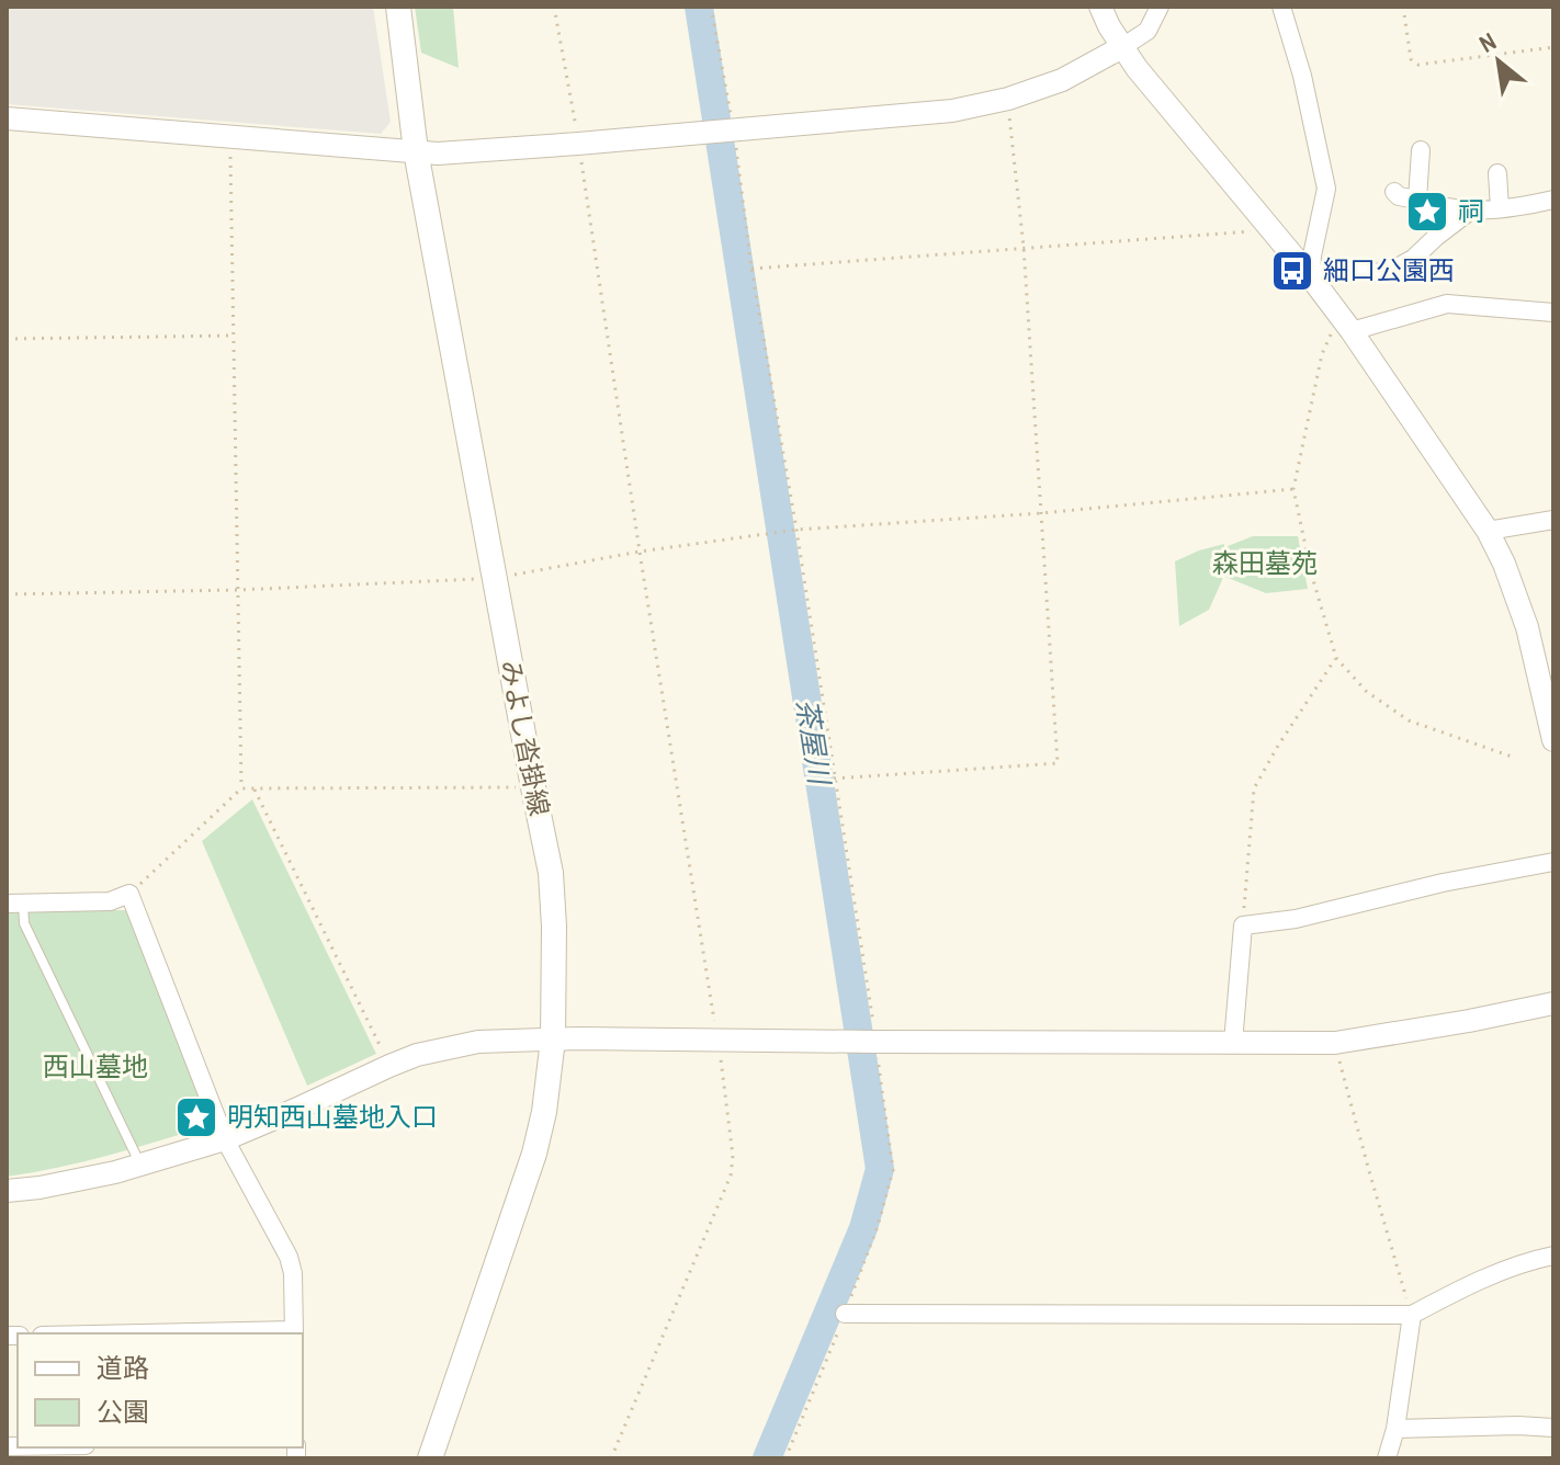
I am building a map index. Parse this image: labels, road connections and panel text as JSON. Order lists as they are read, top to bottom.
{
  "streets": {
    "main road": ["みよし沓掛線"]
  },
  "water": ["茶屋川"],
  "parks": ["森田墓苑", "西山墓地"],
  "places": {
    "place": ["祠", "明知西山墓地入口"],
    "bus stop": ["細口公園西"]
  },
  "legend": ["道路", "公園"],
  "north": "top left"
}
